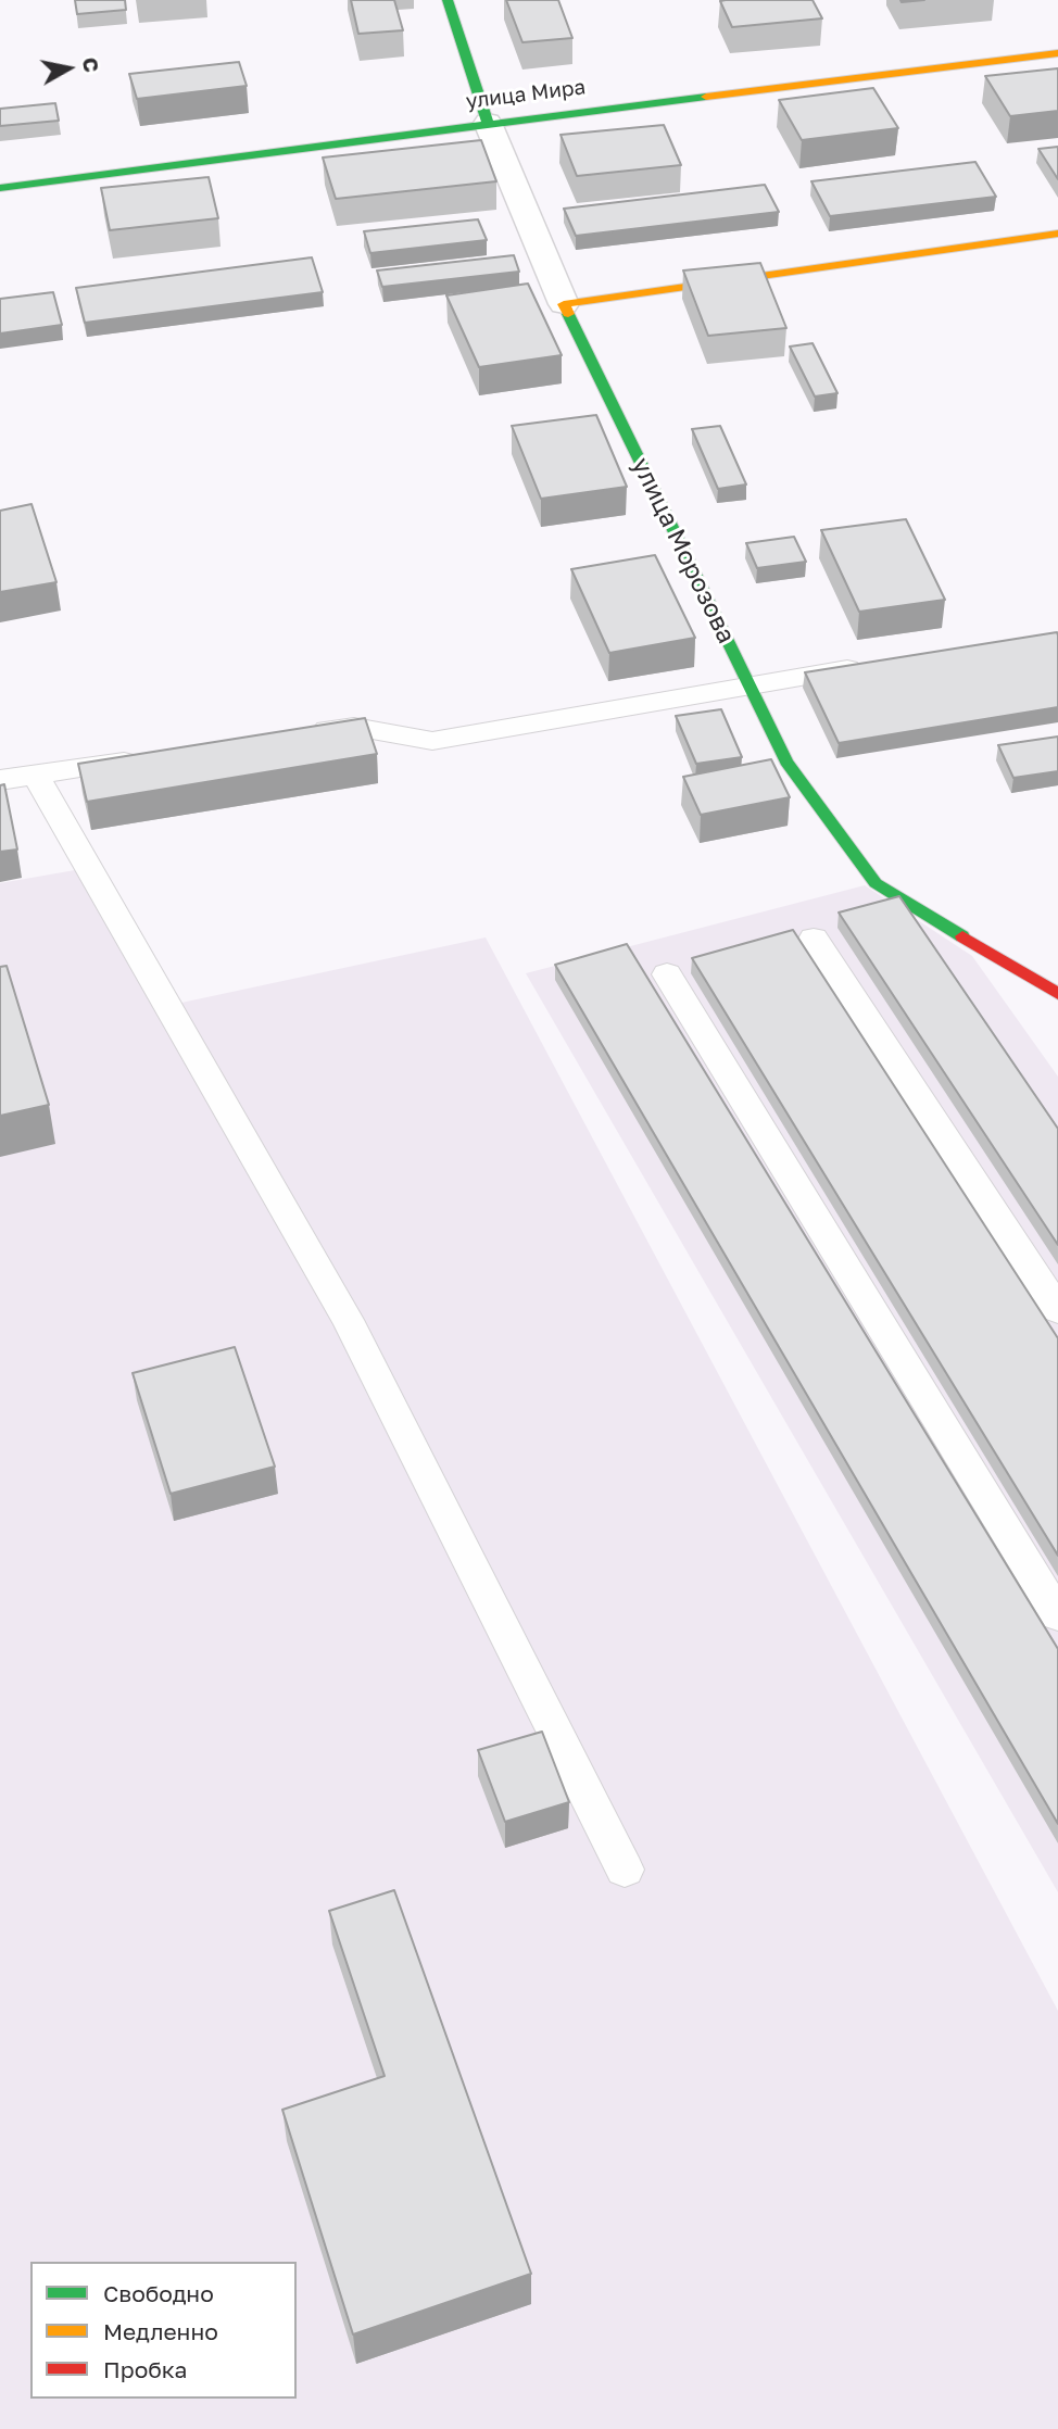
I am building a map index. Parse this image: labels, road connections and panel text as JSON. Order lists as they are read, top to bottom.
{
  "streets": {
    "street": ["улица Мира", "улица Морозова"]
  },
  "crossings": [
    ["улица Мира", "улица Морозова"]
  ],
  "legend": ["Свободно", "Медленно", "Пробка"],
  "north": "right"
}
